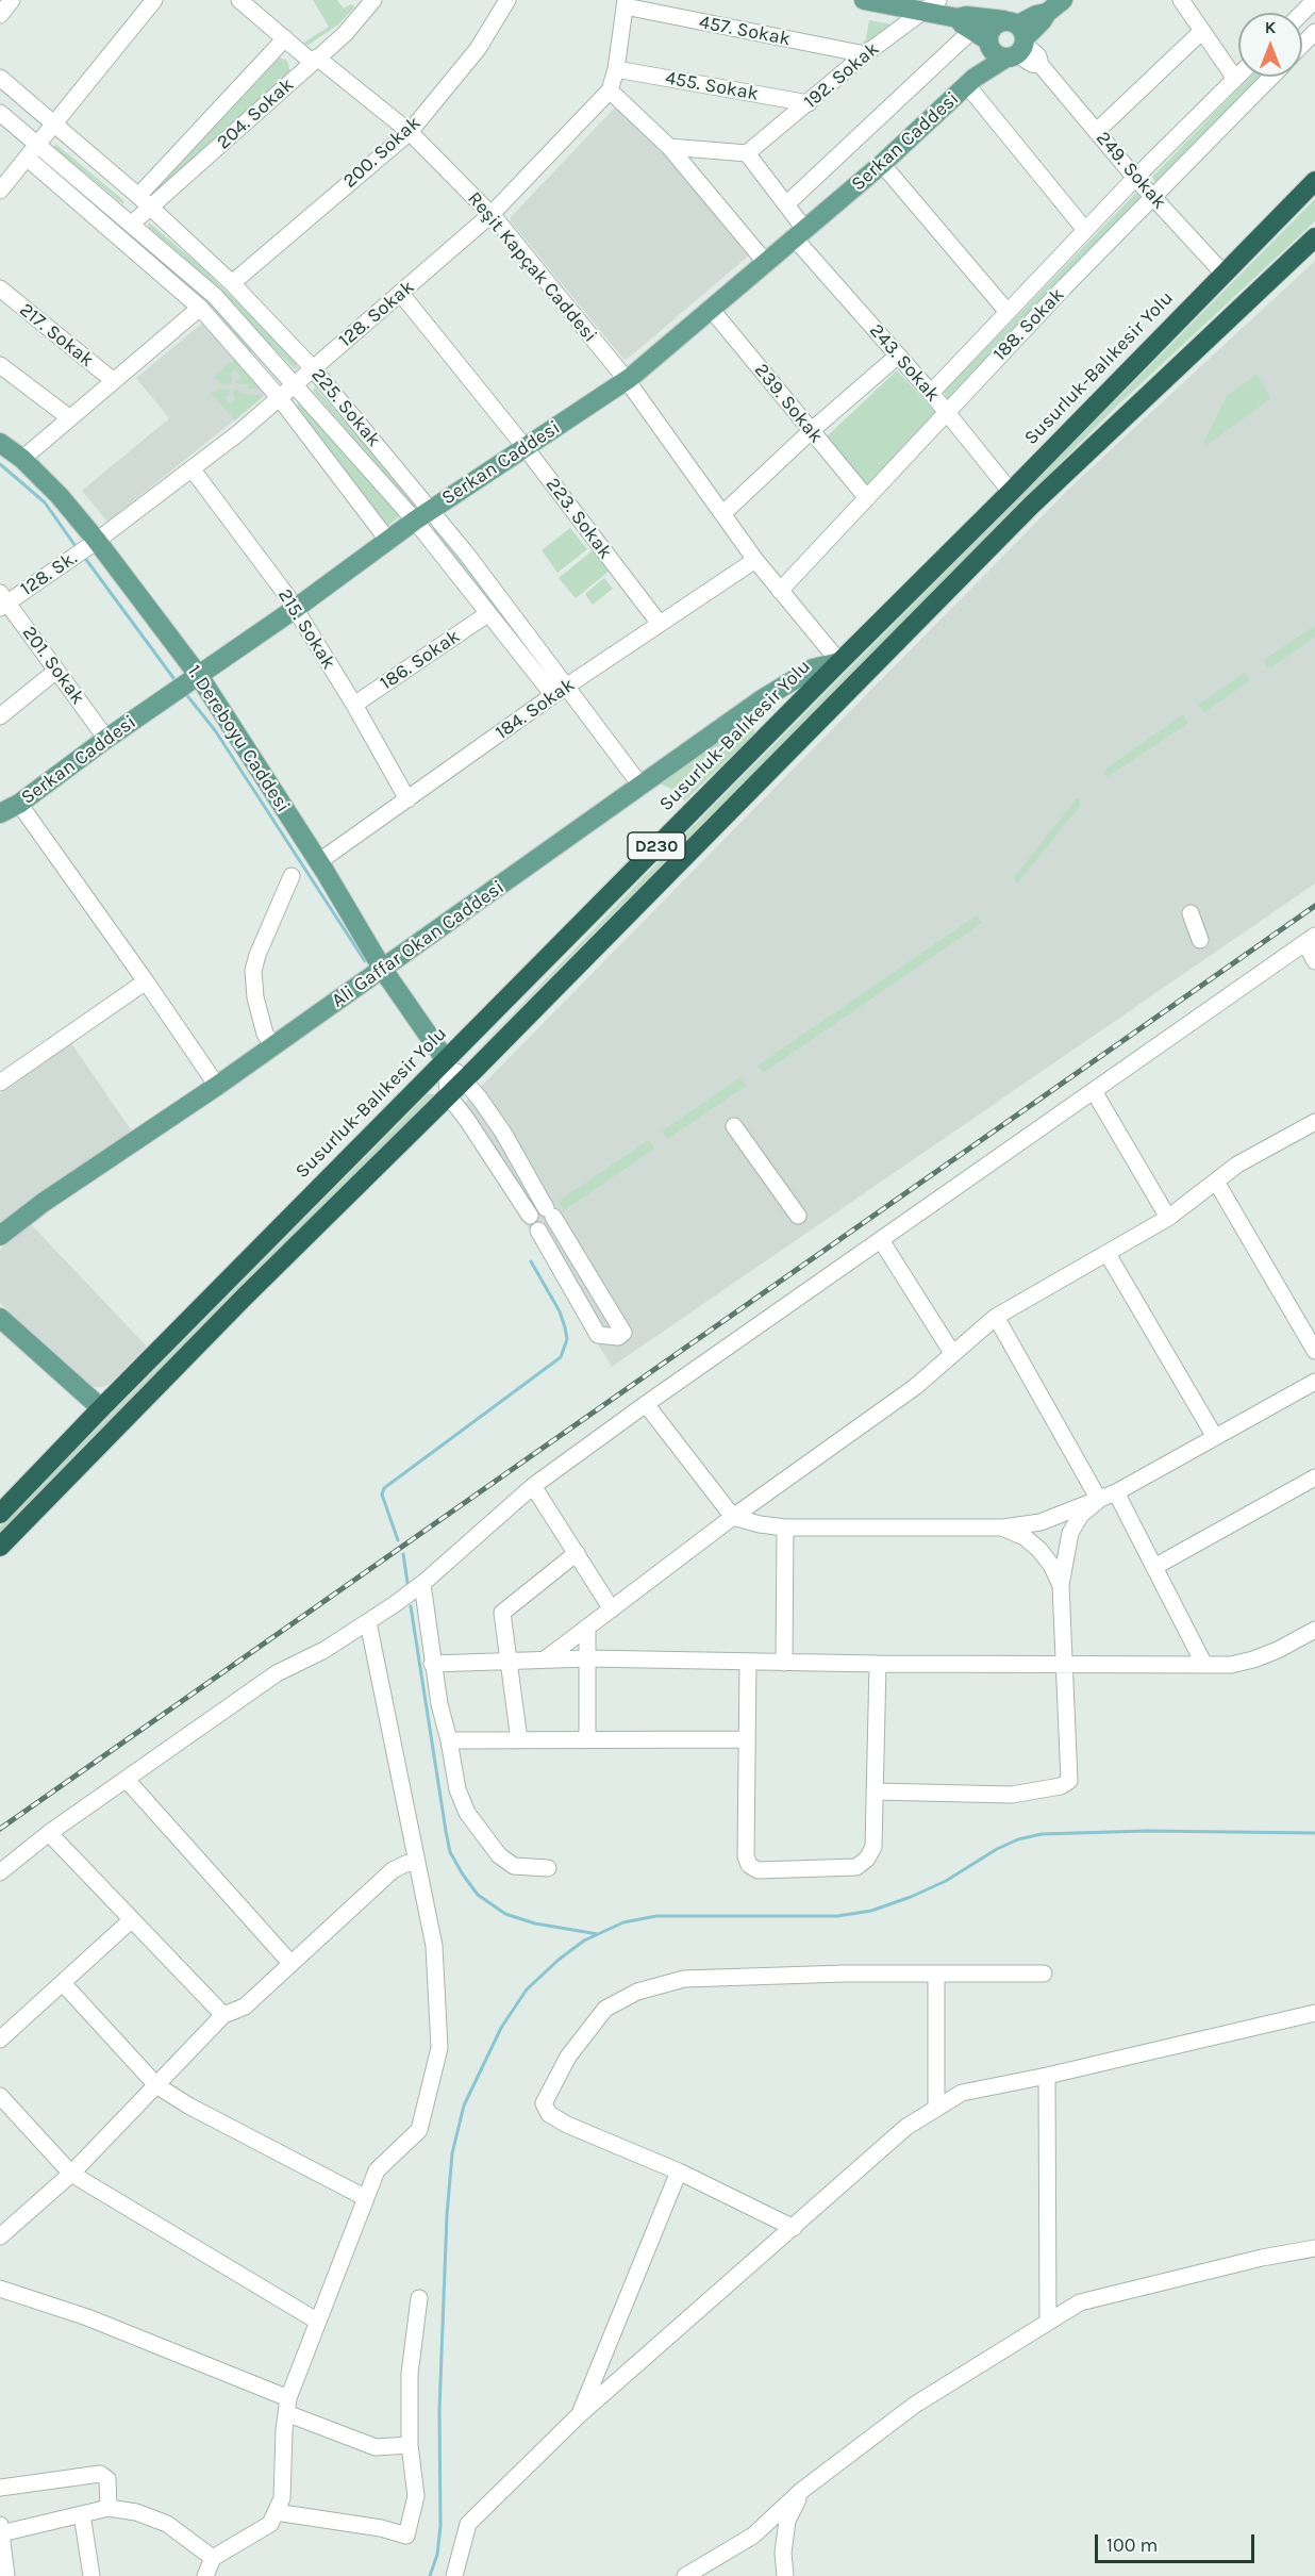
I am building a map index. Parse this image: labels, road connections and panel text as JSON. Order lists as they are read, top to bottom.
{
  "streets": {
    "highway": ["Susurluk-Balıkesir Yolu", "D230"],
    "main road": ["Serkan Caddesi", "1. Dereboyu Caddesi", "Ali Gaffar Okan Caddesi"],
    "street": [
      "457. Sokak",
      "192. Sokak",
      "455. Sokak",
      "204. Sokak",
      "200. Sokak",
      "249. Sokak",
      "Reşit Kapçak Caddesi",
      "128. Sokak",
      "188. Sokak",
      "217. Sokak",
      "243. Sokak",
      "239. Sokak",
      "225. Sokak",
      "223. Sokak",
      "128. Sk.",
      "215. Sokak",
      "186. Sokak",
      "201. Sokak",
      "184. Sokak"
    ]
  },
  "crossings": [
    ["457. Sokak", "192. Sokak"],
    ["192. Sokak", "455. Sokak"],
    ["192. Sokak", "243. Sokak"],
    ["204. Sokak", "Reşit Kapçak Caddesi"],
    ["204. Sokak", "225. Sokak"],
    ["Serkan Caddesi", "249. Sokak"],
    ["Serkan Caddesi", "Reşit Kapçak Caddesi"],
    ["Serkan Caddesi", "243. Sokak"],
    ["Serkan Caddesi", "239. Sokak"],
    ["Serkan Caddesi", "225. Sokak"],
    ["Serkan Caddesi", "223. Sokak"],
    ["Serkan Caddesi", "215. Sokak"],
    ["Serkan Caddesi", "201. Sokak"],
    ["Serkan Caddesi", "1. Dereboyu Caddesi"],
    ["200. Sokak", "Reşit Kapçak Caddesi"],
    ["200. Sokak", "225. Sokak"],
    ["249. Sokak", "188. Sokak"],
    ["249. Sokak", "Susurluk-Balıkesir Yolu"],
    ["Reşit Kapçak Caddesi", "128. Sokak"],
    ["Reşit Kapçak Caddesi", "188. Sokak"],
    ["Reşit Kapçak Caddesi", "Susurluk-Balıkesir Yolu"],
    ["Reşit Kapçak Caddesi", "184. Sokak"],
    ["Reşit Kapçak Caddesi", "Ali Gaffar Okan Caddesi"],
    ["128. Sokak", "225. Sokak"],
    ["128. Sokak", "223. Sokak"],
    ["128. Sokak", "128. Sk."],
    ["128. Sokak", "215. Sokak"],
    ["128. Sokak", "1. Dereboyu Caddesi"],
    ["188. Sokak", "243. Sokak"],
    ["188. Sokak", "239. Sokak"],
    ["243. Sokak", "Susurluk-Balıkesir Yolu"],
    ["Susurluk-Balıkesir Yolu", "1. Dereboyu Caddesi"],
    ["Susurluk-Balıkesir Yolu", "Ali Gaffar Okan Caddesi"],
    ["225. Sokak", "186. Sokak"],
    ["225. Sokak", "184. Sokak"],
    ["225. Sokak", "Ali Gaffar Okan Caddesi"],
    ["223. Sokak", "184. Sokak"],
    ["128. Sk.", "201. Sokak"],
    ["128. Sk.", "1. Dereboyu Caddesi"],
    ["215. Sokak", "186. Sokak"],
    ["215. Sokak", "184. Sokak"],
    ["184. Sokak", "1. Dereboyu Caddesi"],
    ["1. Dereboyu Caddesi", "Ali Gaffar Okan Caddesi"]
  ],
  "scale_bar": "100 m",
  "north": "top"
}
